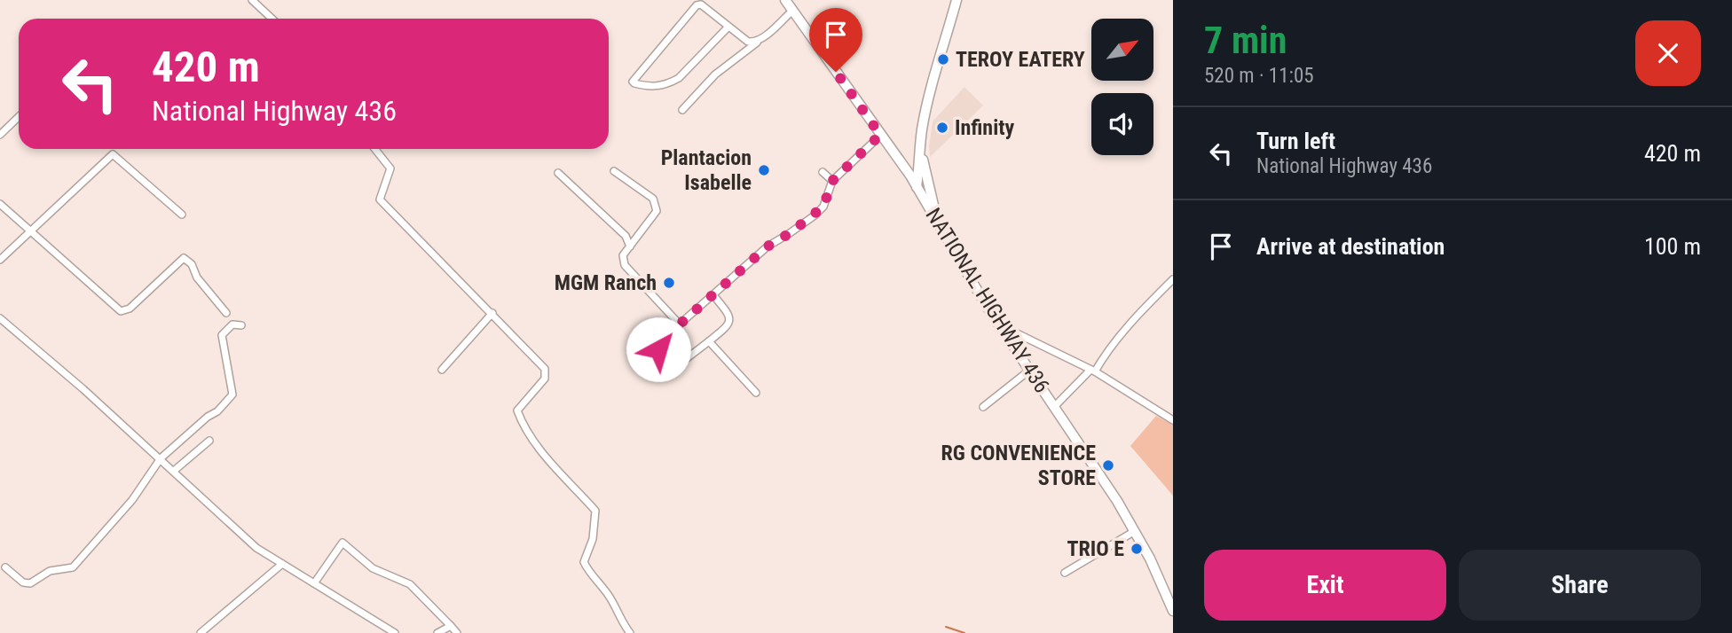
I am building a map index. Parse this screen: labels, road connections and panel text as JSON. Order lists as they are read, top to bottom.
{
  "streets": {
    "main road": ["NATIONAL HIGHWAY 436"]
  },
  "places": [
    "TEROY EATERY",
    "Infinity",
    "Plantacion Isabelle",
    "MGM Ranch",
    "RG CONVENIENCE STORE",
    "TRIO E"
  ],
  "north": "top right",
  "page": {
    "heading": ["7 min", "520 m · 11:05"],
    "turn": ["420 m", "National Highway 436"],
    "list": [
      {
        "name": "Turn left",
        "note": "National Highway 436",
        "value": "420 m"
      },
      {
        "name": "Arrive at destination",
        "value": "100 m"
      }
    ],
    "buttons": ["Exit", "Share"]
  }
}
